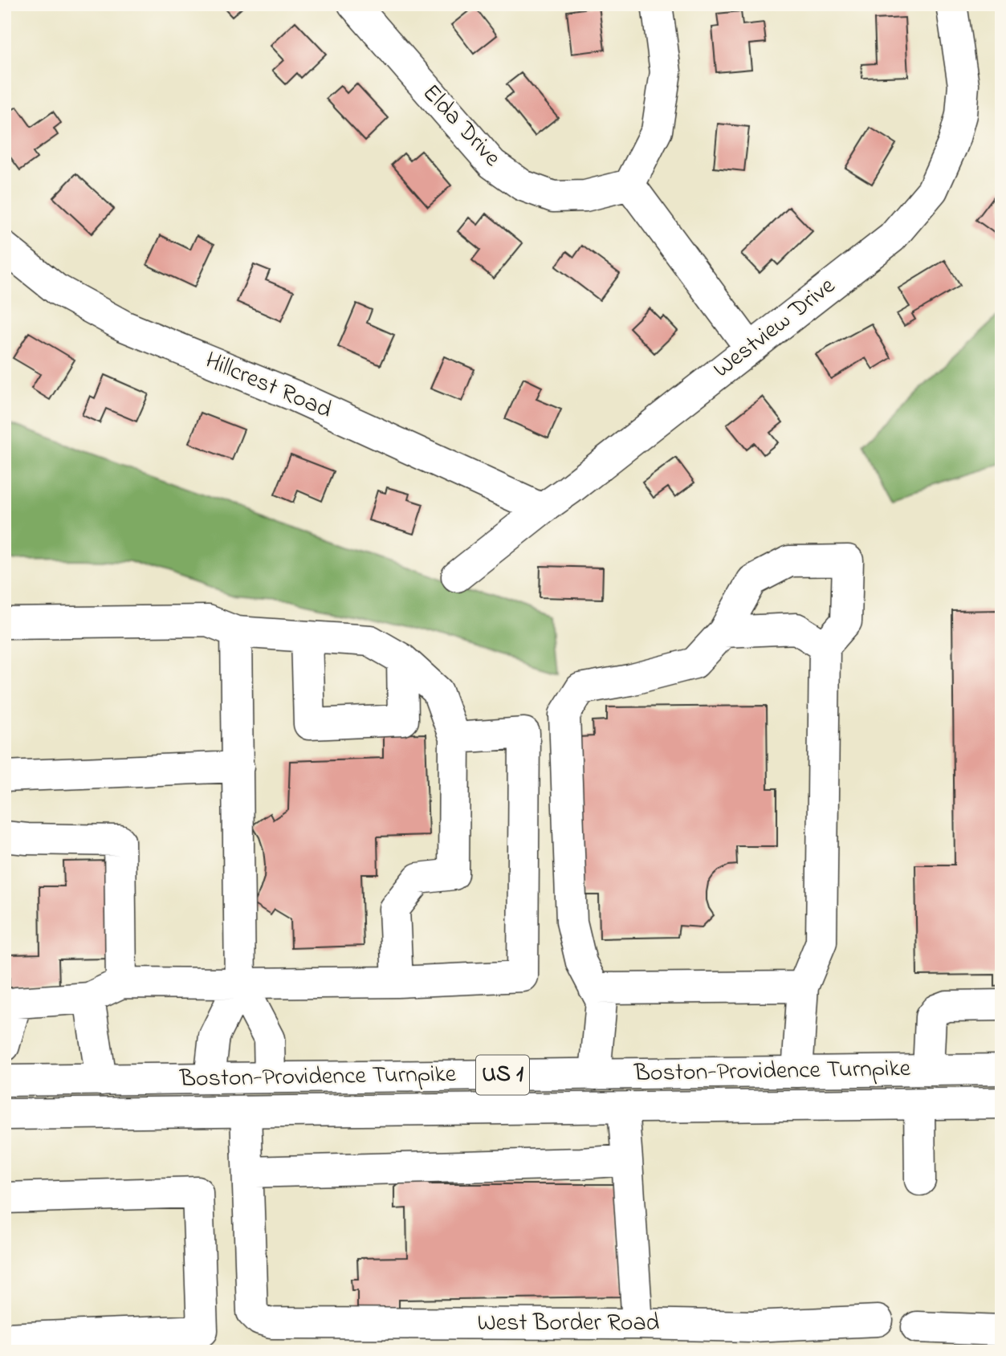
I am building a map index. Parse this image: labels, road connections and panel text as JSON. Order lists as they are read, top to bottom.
{
  "streets": {
    "street": [
      "Elda Drive",
      "Westview Drive",
      "Hillcrest Road",
      "Boston-Providence Turnpike",
      "US 1",
      "West Border Road"
    ]
  },
  "crossings": [
    ["Westview Drive", "Hillcrest Road"]
  ]
}
